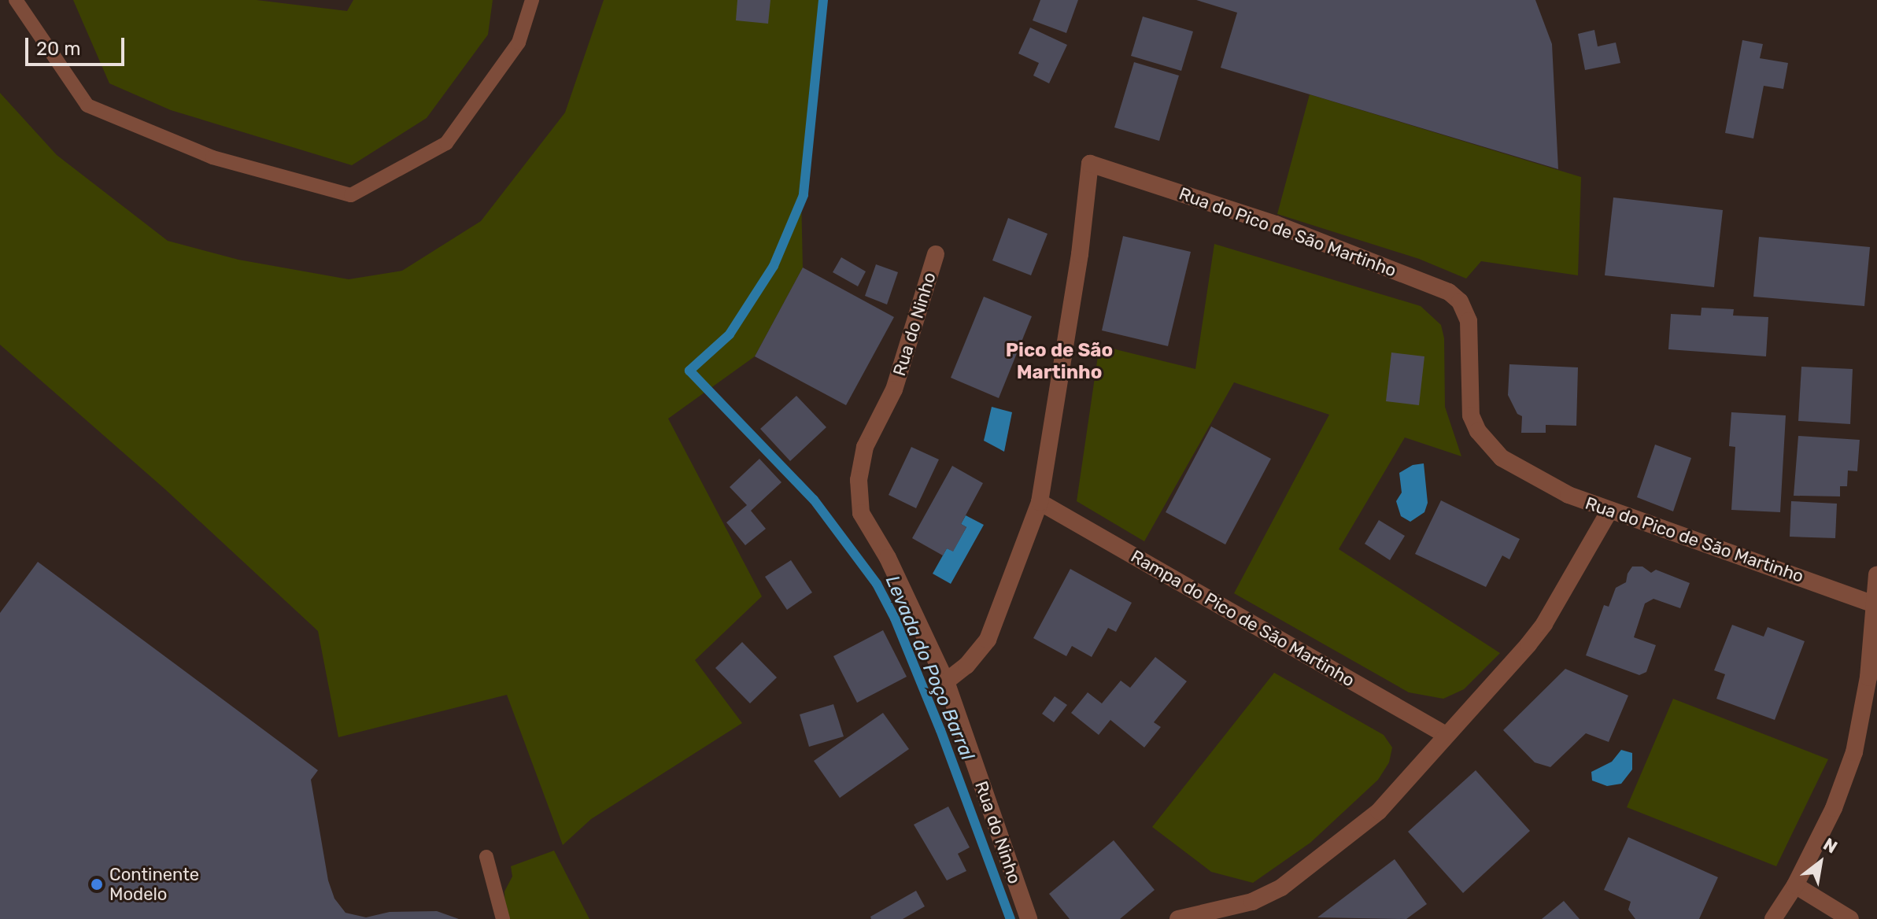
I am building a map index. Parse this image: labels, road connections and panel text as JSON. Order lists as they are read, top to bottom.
{
  "streets": {
    "street": ["Rua do Pico de São Martinho", "Rua do Ninho", "Rampa do Pico de São Martinho"]
  },
  "crossings": [
    ["Rua do Pico de São Martinho", "Rua do Ninho"],
    ["Rua do Pico de São Martinho", "Rampa do Pico de São Martinho"]
  ],
  "districts": ["Pico de São Martinho"],
  "water": ["Levada do Poço Barral"],
  "places": ["Continente Modelo"],
  "scale_bar": "20 m",
  "north": "top right"
}
